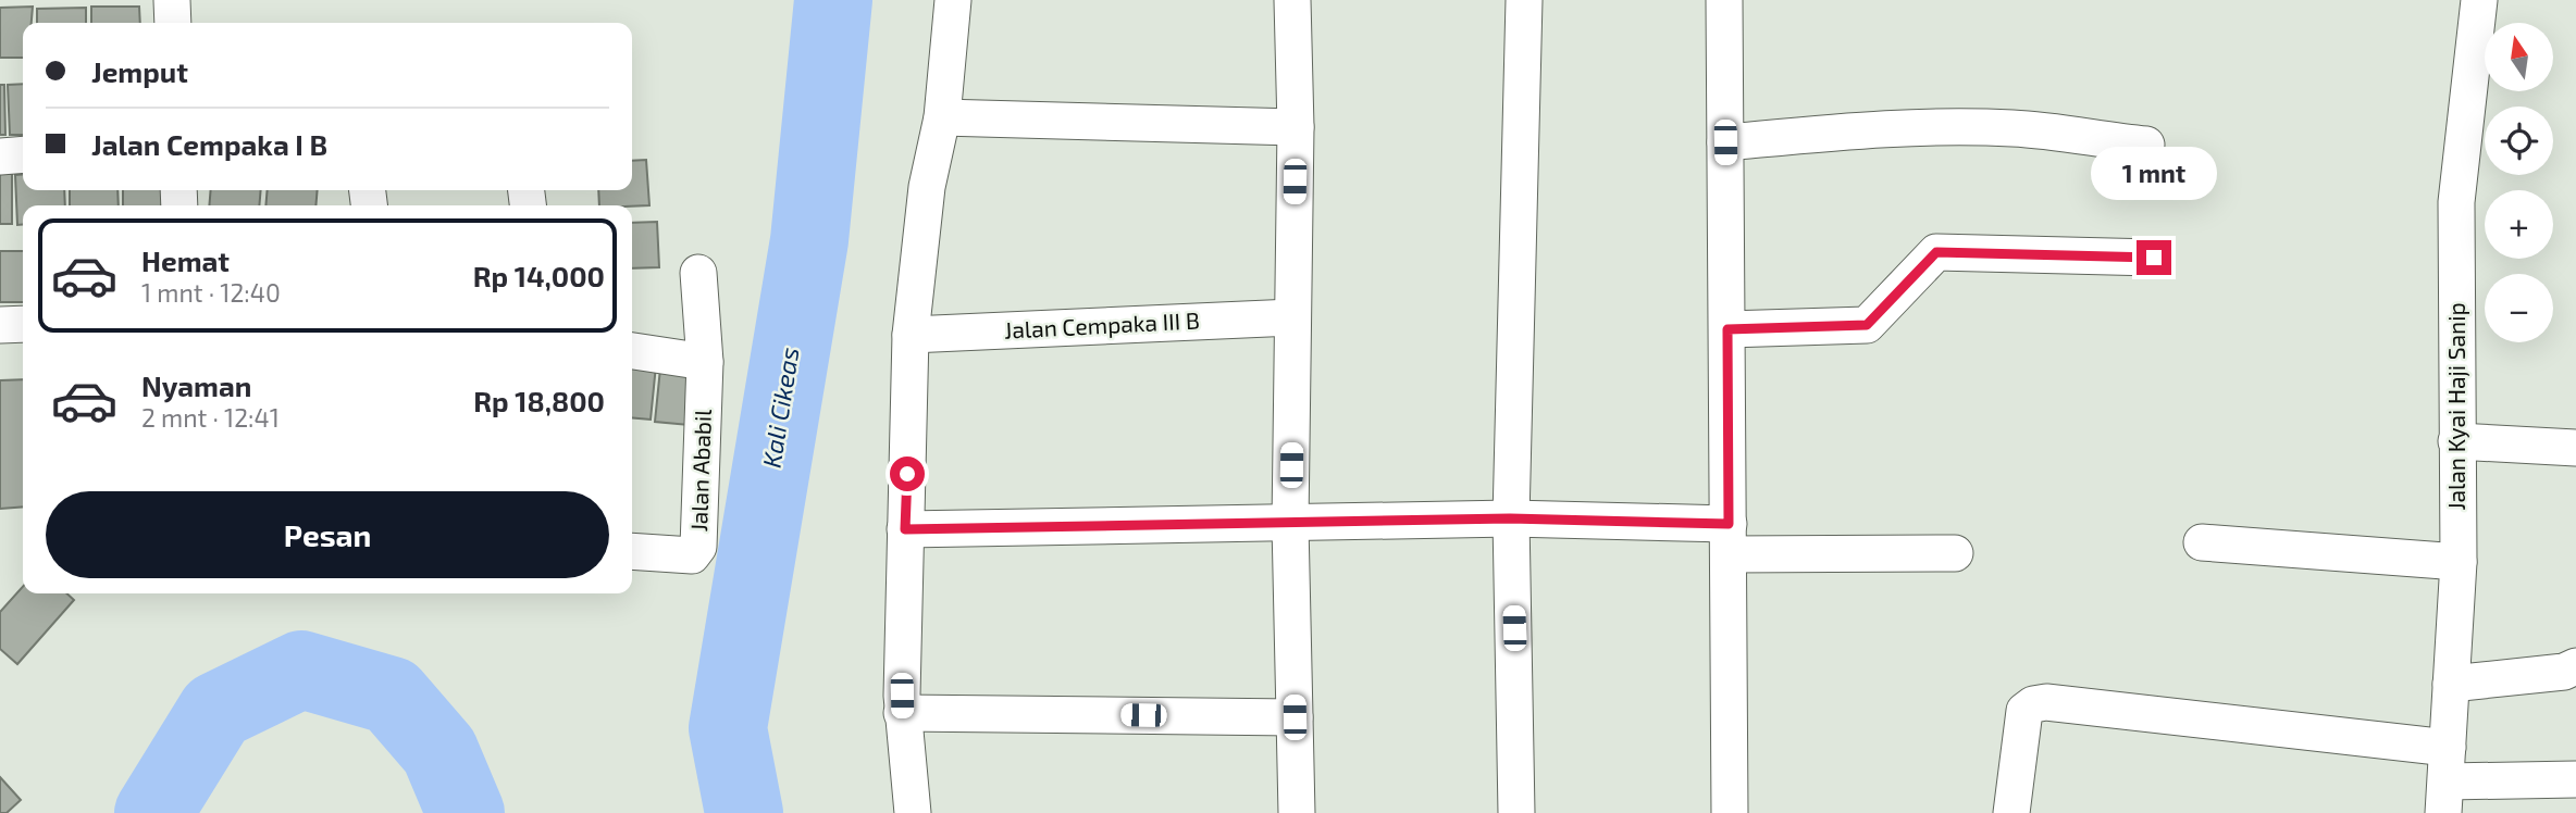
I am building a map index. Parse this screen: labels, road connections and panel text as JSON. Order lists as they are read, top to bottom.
{
  "streets": {
    "street": ["Jalan Cempaka III B", "Jalan Kyai Haji Sanip", "Jalan Ababil"]
  },
  "water": ["Kali Cikeas"],
  "north": "top",
  "page": {
    "map_buttons": ["+", "−"],
    "banner": ["Jemput", "Jalan Cempaka I B"],
    "bubble": "1 mnt",
    "list": [
      {
        "name": "Hemat",
        "note": "1 mnt · 12:40",
        "value": "Rp 14,000"
      },
      {
        "name": "Nyaman",
        "note": "2 mnt · 12:41",
        "value": "Rp 18,800"
      }
    ],
    "buttons": "Pesan"
  }
}
